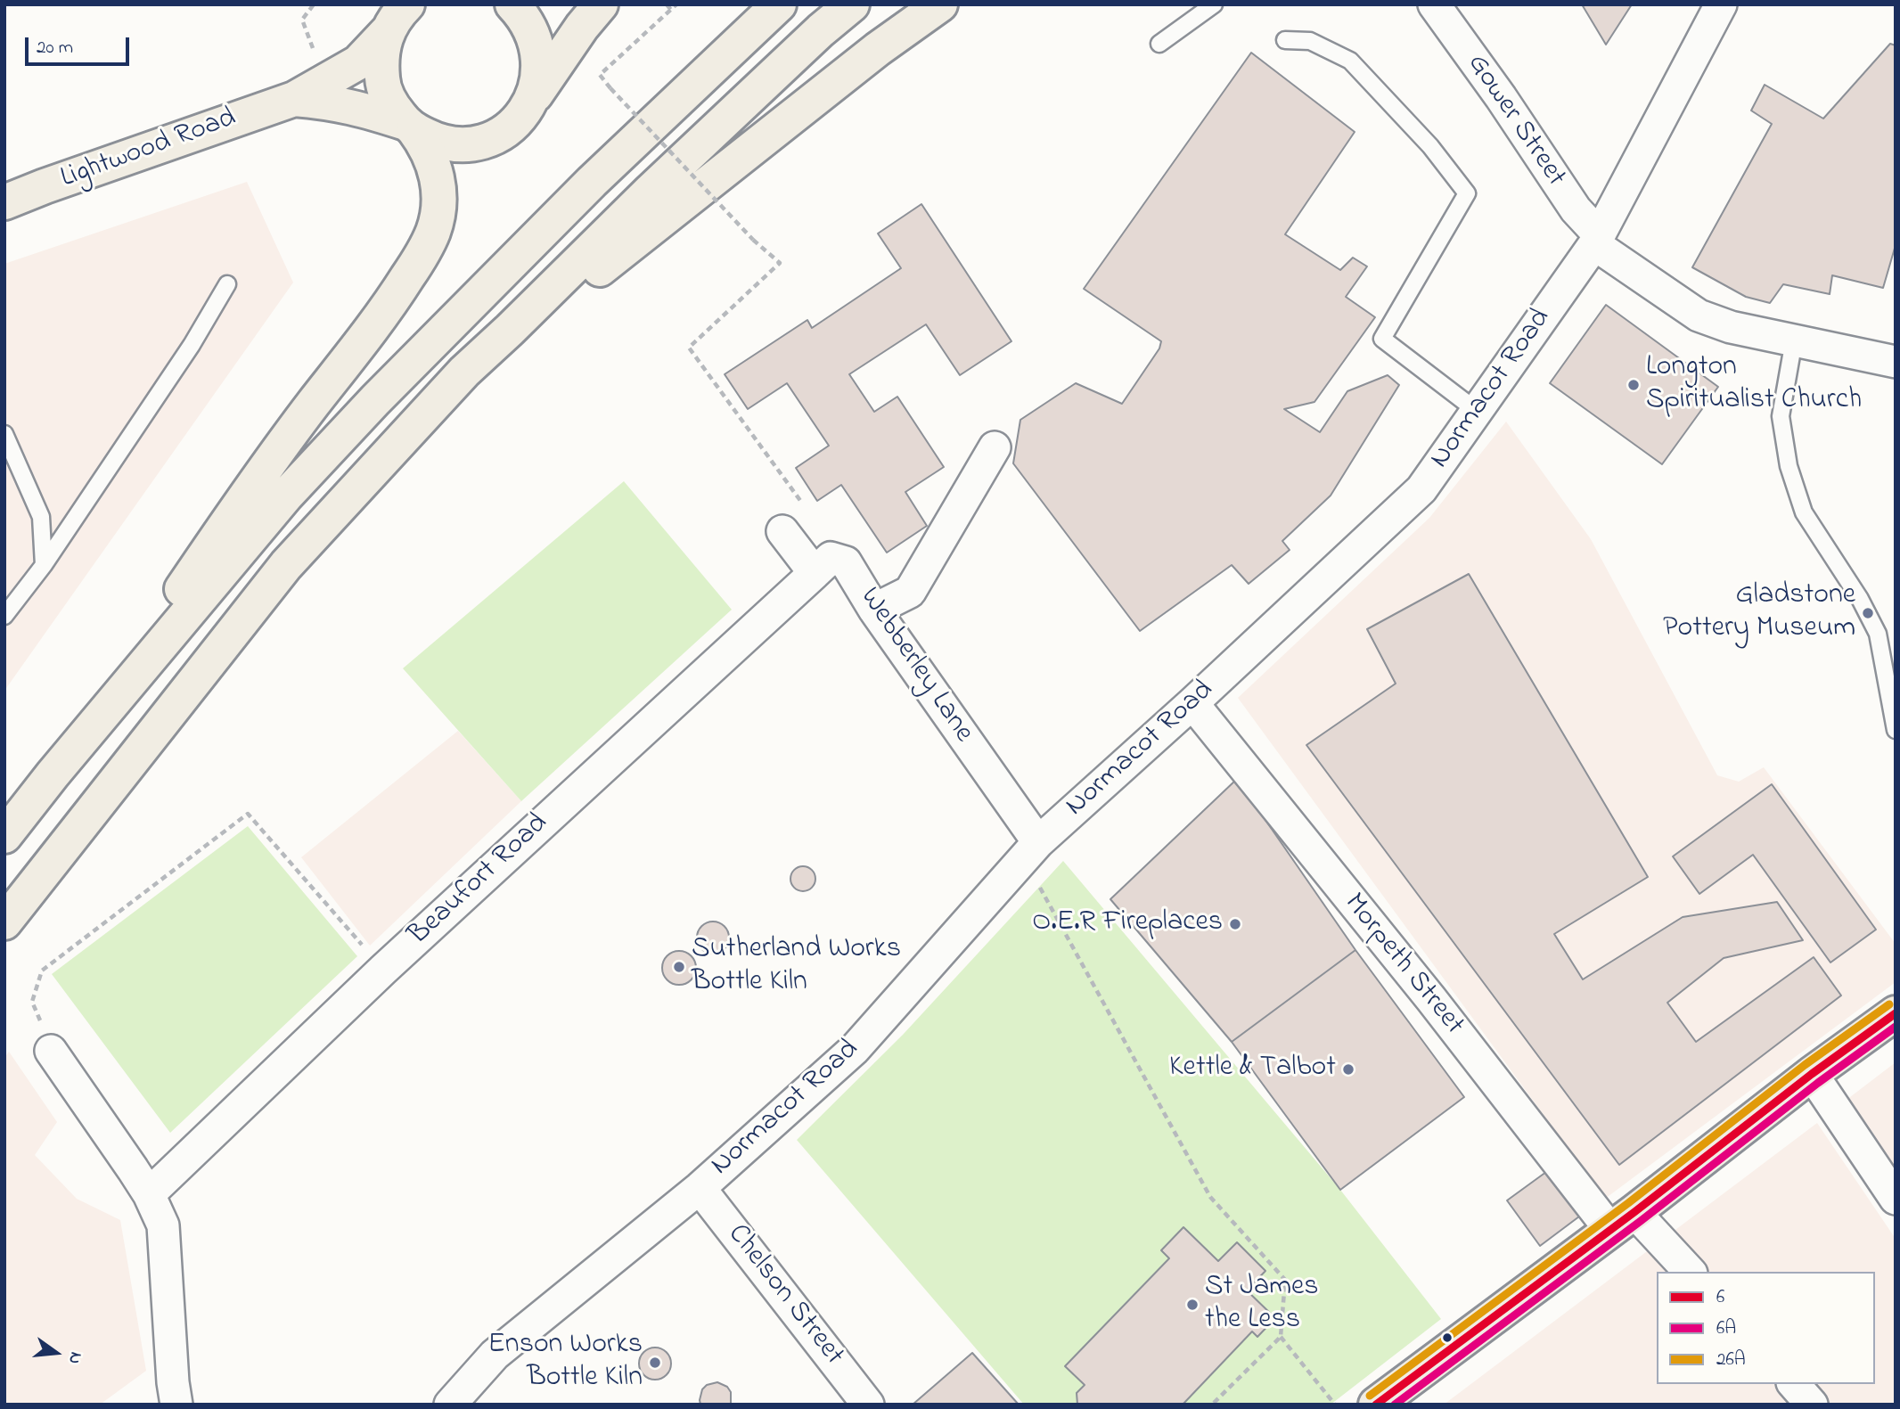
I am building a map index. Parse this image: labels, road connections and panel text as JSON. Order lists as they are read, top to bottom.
{
  "streets": {
    "main road": ["Lightwood Road"],
    "street": [
      "Gower Street",
      "Normacot Road",
      "Webberley Lane",
      "Beaufort Road",
      "Morpeth Street",
      "Chelson Street"
    ]
  },
  "crossings": [
    ["Gower Street", "Normacot Road"],
    ["Normacot Road", "Webberley Lane"],
    ["Normacot Road", "Morpeth Street"],
    ["Normacot Road", "Chelson Street"],
    ["Webberley Lane", "Beaufort Road"]
  ],
  "places": [
    "Longton Spiritualist Church",
    "Gladstone Pottery Museum",
    "O.E.R Fireplaces",
    "Sutherland Works Bottle Kiln",
    "Kettle & Talbot",
    "St James the Less",
    "Enson Works Bottle Kiln"
  ],
  "lines": ["transit line 26A", "transit line 6", "transit line 6A"],
  "legend": ["6", "6A", "26A"],
  "scale_bar": "20 m",
  "north": "right"
}
